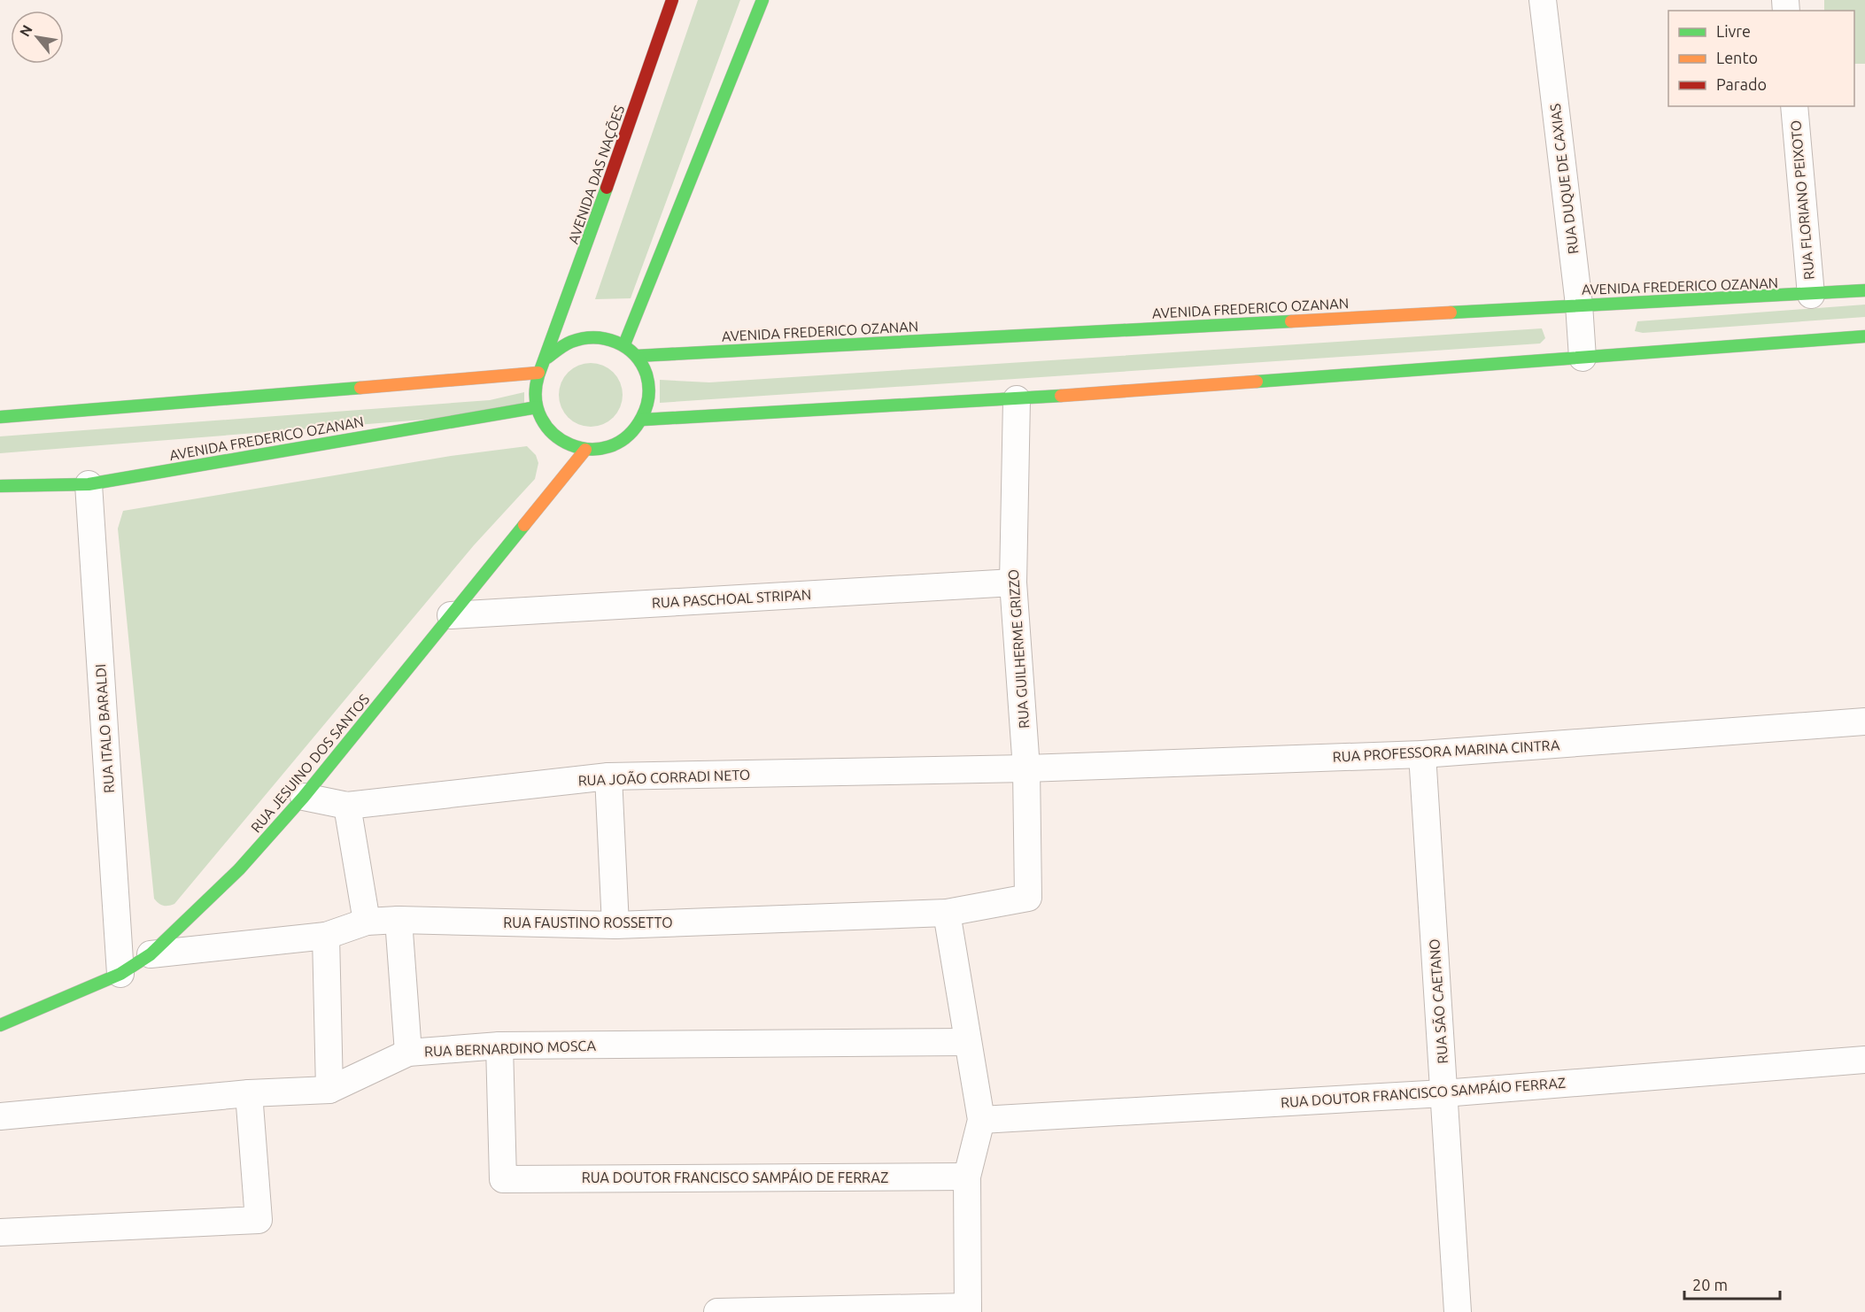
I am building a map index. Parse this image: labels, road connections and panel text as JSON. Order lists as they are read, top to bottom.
{
  "streets": {
    "street": [
      "AVENIDA DAS NAÇÕES",
      "RUA DUQUE DE CAXIAS",
      "RUA FLORIANO PEIXOTO",
      "AVENIDA FREDERICO OZANAN",
      "RUA PASCHOAL STRIPAN",
      "RUA GUILHERME GRIZZO",
      "RUA ITALO BARALDI",
      "RUA PROFESSORA MARINA CINTRA",
      "RUA JESUINO DOS SANTOS",
      "RUA JOÃO CORRADI NETO",
      "RUA FAUSTINO ROSSETTO",
      "RUA SÃO CAETANO",
      "RUA BERNARDINO MOSCA",
      "RUA DOUTOR FRANCISCO SAMPÁIO FERRAZ",
      "RUA DOUTOR FRANCISCO SAMPÁIO DE FERRAZ"
    ]
  },
  "crossings": [
    ["AVENIDA DAS NAÇÕES", "AVENIDA FREDERICO OZANAN"],
    ["AVENIDA DAS NAÇÕES", "RUA JESUINO DOS SANTOS"],
    ["RUA DUQUE DE CAXIAS", "AVENIDA FREDERICO OZANAN"],
    ["RUA FLORIANO PEIXOTO", "AVENIDA FREDERICO OZANAN"],
    ["AVENIDA FREDERICO OZANAN", "RUA ITALO BARALDI"],
    ["AVENIDA FREDERICO OZANAN", "RUA JESUINO DOS SANTOS"],
    ["RUA PASCHOAL STRIPAN", "RUA GUILHERME GRIZZO"],
    ["RUA PASCHOAL STRIPAN", "RUA JESUINO DOS SANTOS"],
    ["RUA GUILHERME GRIZZO", "RUA PROFESSORA MARINA CINTRA"],
    ["RUA GUILHERME GRIZZO", "RUA JOÃO CORRADI NETO"],
    ["RUA GUILHERME GRIZZO", "RUA FAUSTINO ROSSETTO"],
    ["RUA ITALO BARALDI", "RUA JESUINO DOS SANTOS"],
    ["RUA PROFESSORA MARINA CINTRA", "RUA JOÃO CORRADI NETO"],
    ["RUA PROFESSORA MARINA CINTRA", "RUA SÃO CAETANO"],
    ["RUA JESUINO DOS SANTOS", "RUA JOÃO CORRADI NETO"],
    ["RUA JESUINO DOS SANTOS", "RUA FAUSTINO ROSSETTO"],
    ["RUA SÃO CAETANO", "RUA DOUTOR FRANCISCO SAMPÁIO FERRAZ"],
    ["RUA BERNARDINO MOSCA", "RUA DOUTOR FRANCISCO SAMPÁIO DE FERRAZ"]
  ],
  "legend": ["Livre", "Lento", "Parado"],
  "scale_bar": "20 m",
  "north": "top left"
}
